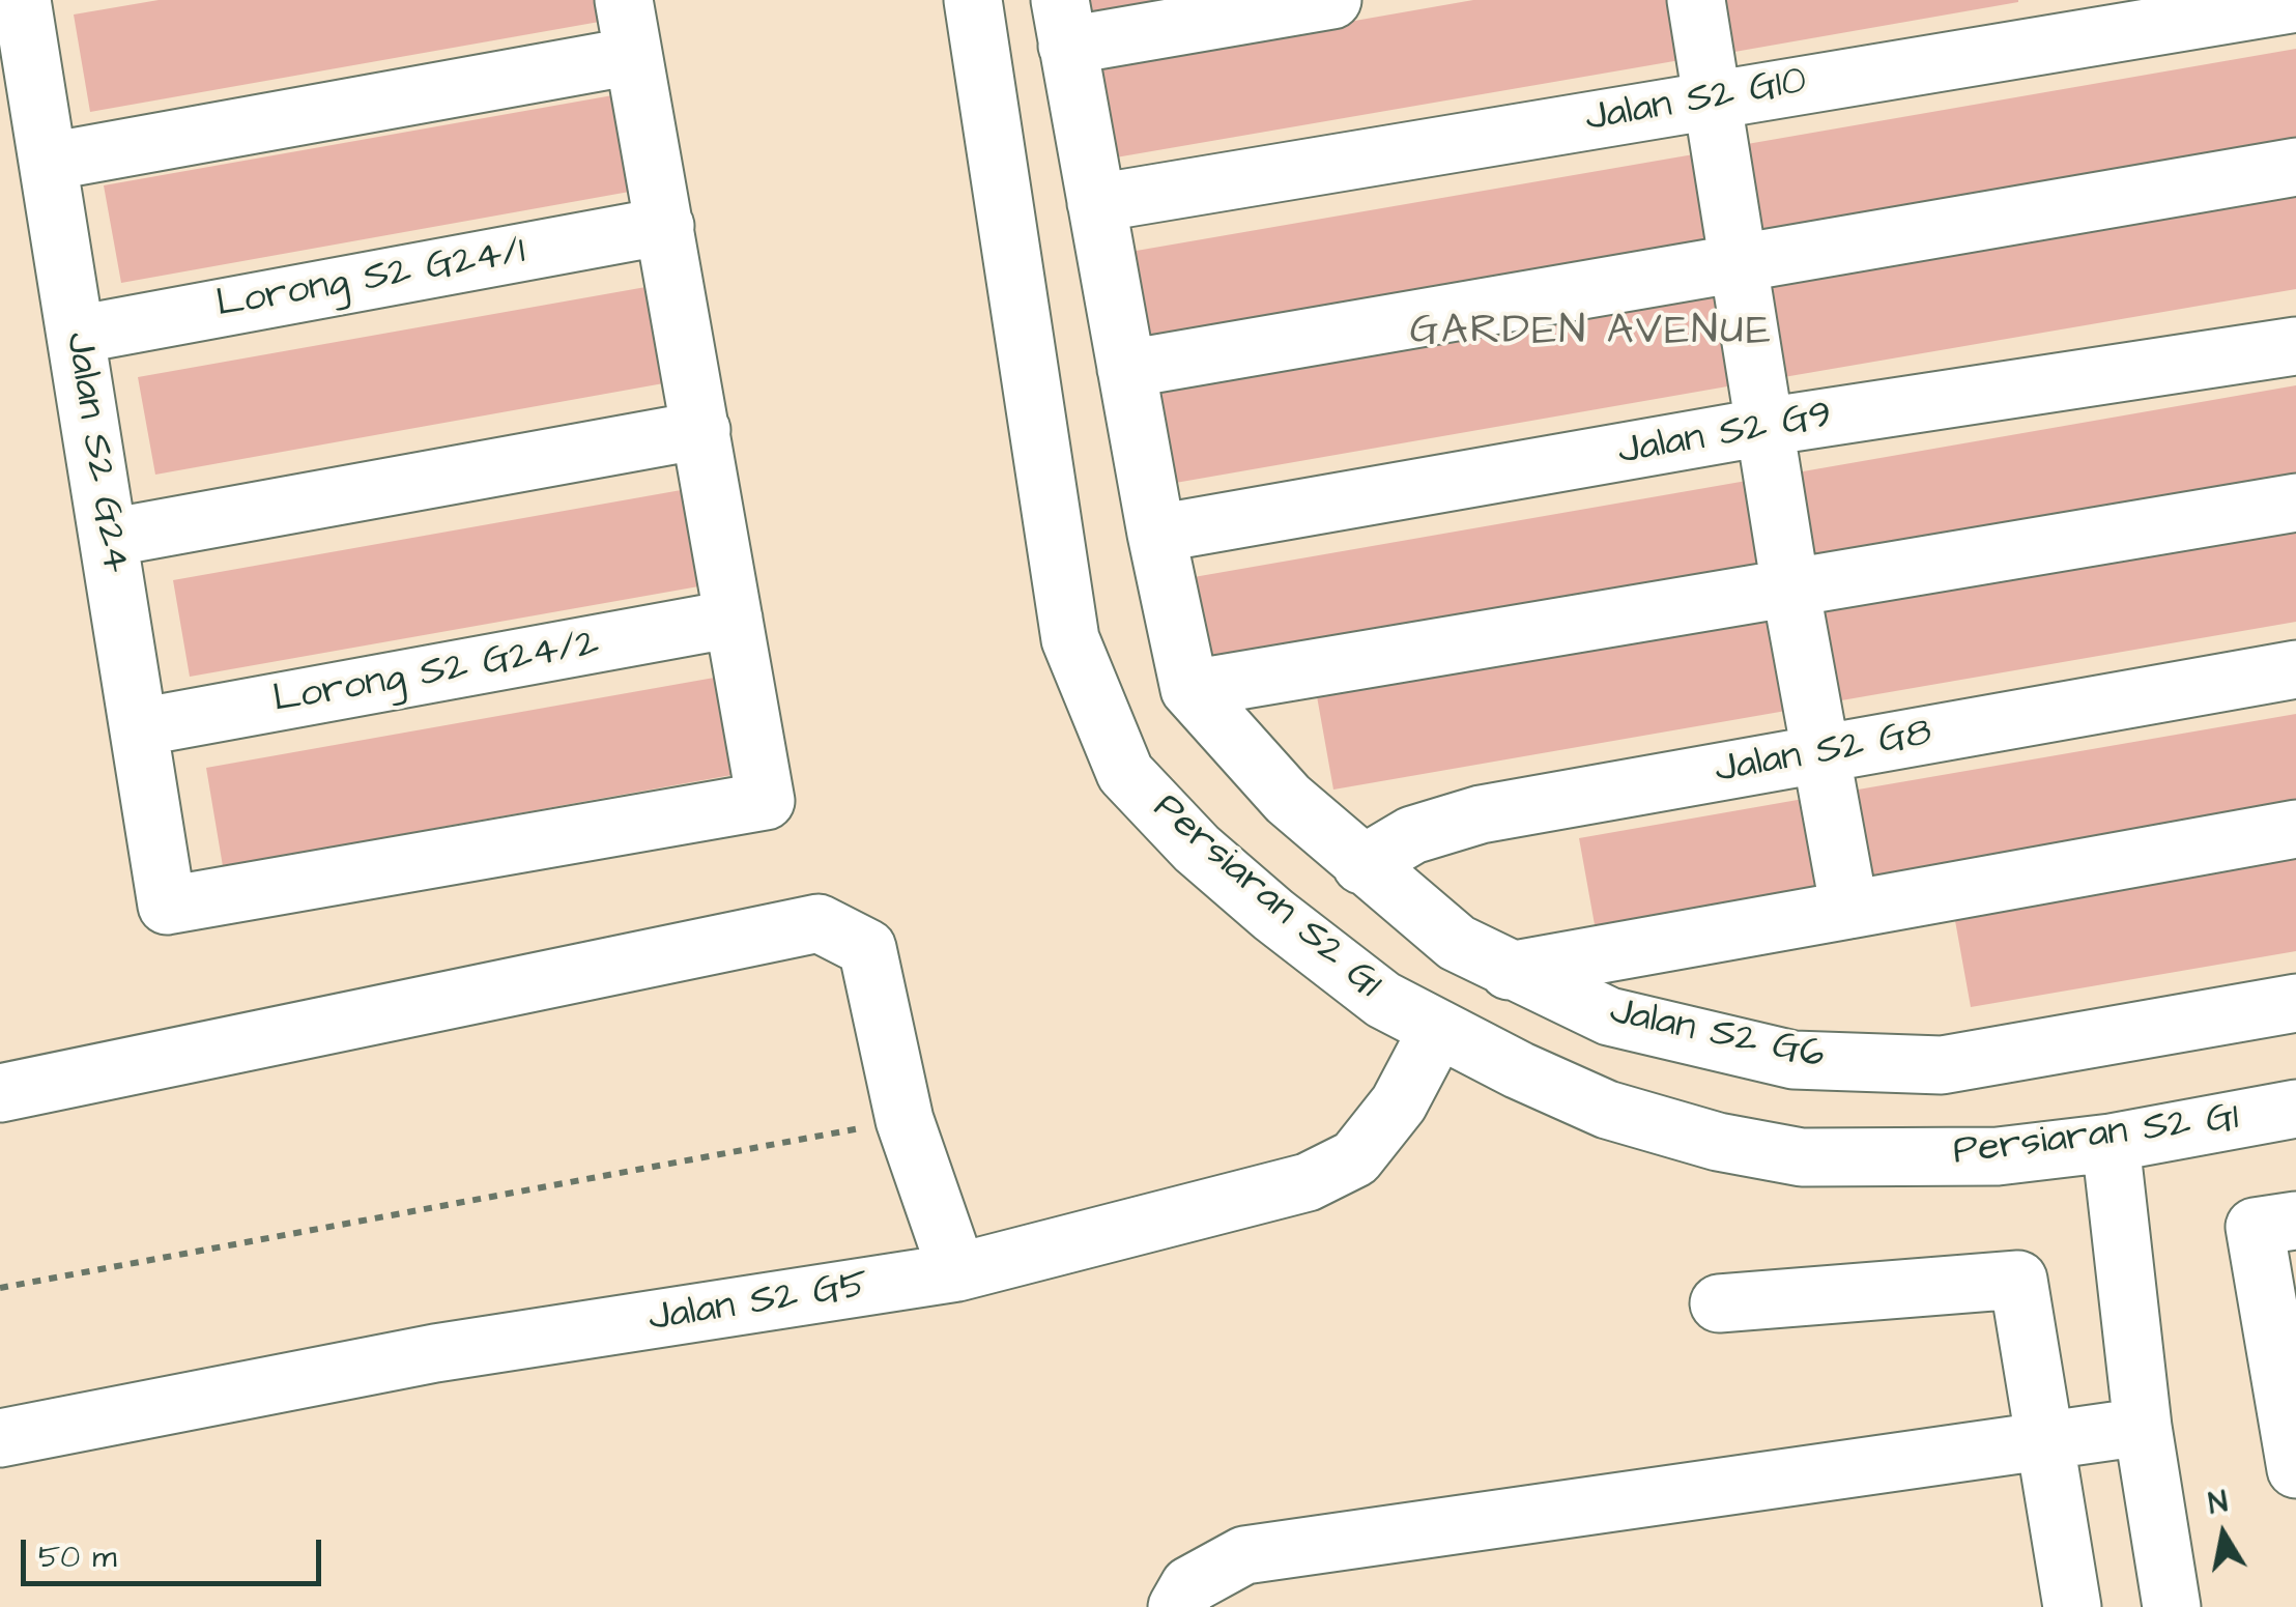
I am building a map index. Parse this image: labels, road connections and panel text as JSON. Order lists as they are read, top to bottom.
{
  "streets": {
    "street": [
      "Jalan S2 G10",
      "Lorong S2 G24/1",
      "Jalan S2 G9",
      "Jalan S2 G24",
      "Lorong S2 G24/2",
      "Jalan S2 G8",
      "Persiaran S2 G1",
      "Jalan S2 G6",
      "Jalan S2 G5"
    ]
  },
  "crossings": [
    ["Lorong S2 G24/1", "Jalan S2 G24"],
    ["Jalan S2 G24", "Lorong S2 G24/2"],
    ["Jalan S2 G8", "Jalan S2 G6"],
    ["Persiaran S2 G1", "Jalan S2 G5"]
  ],
  "districts": ["GARDEN AVENUE"],
  "scale_bar": "50 m",
  "north": "top"
}
